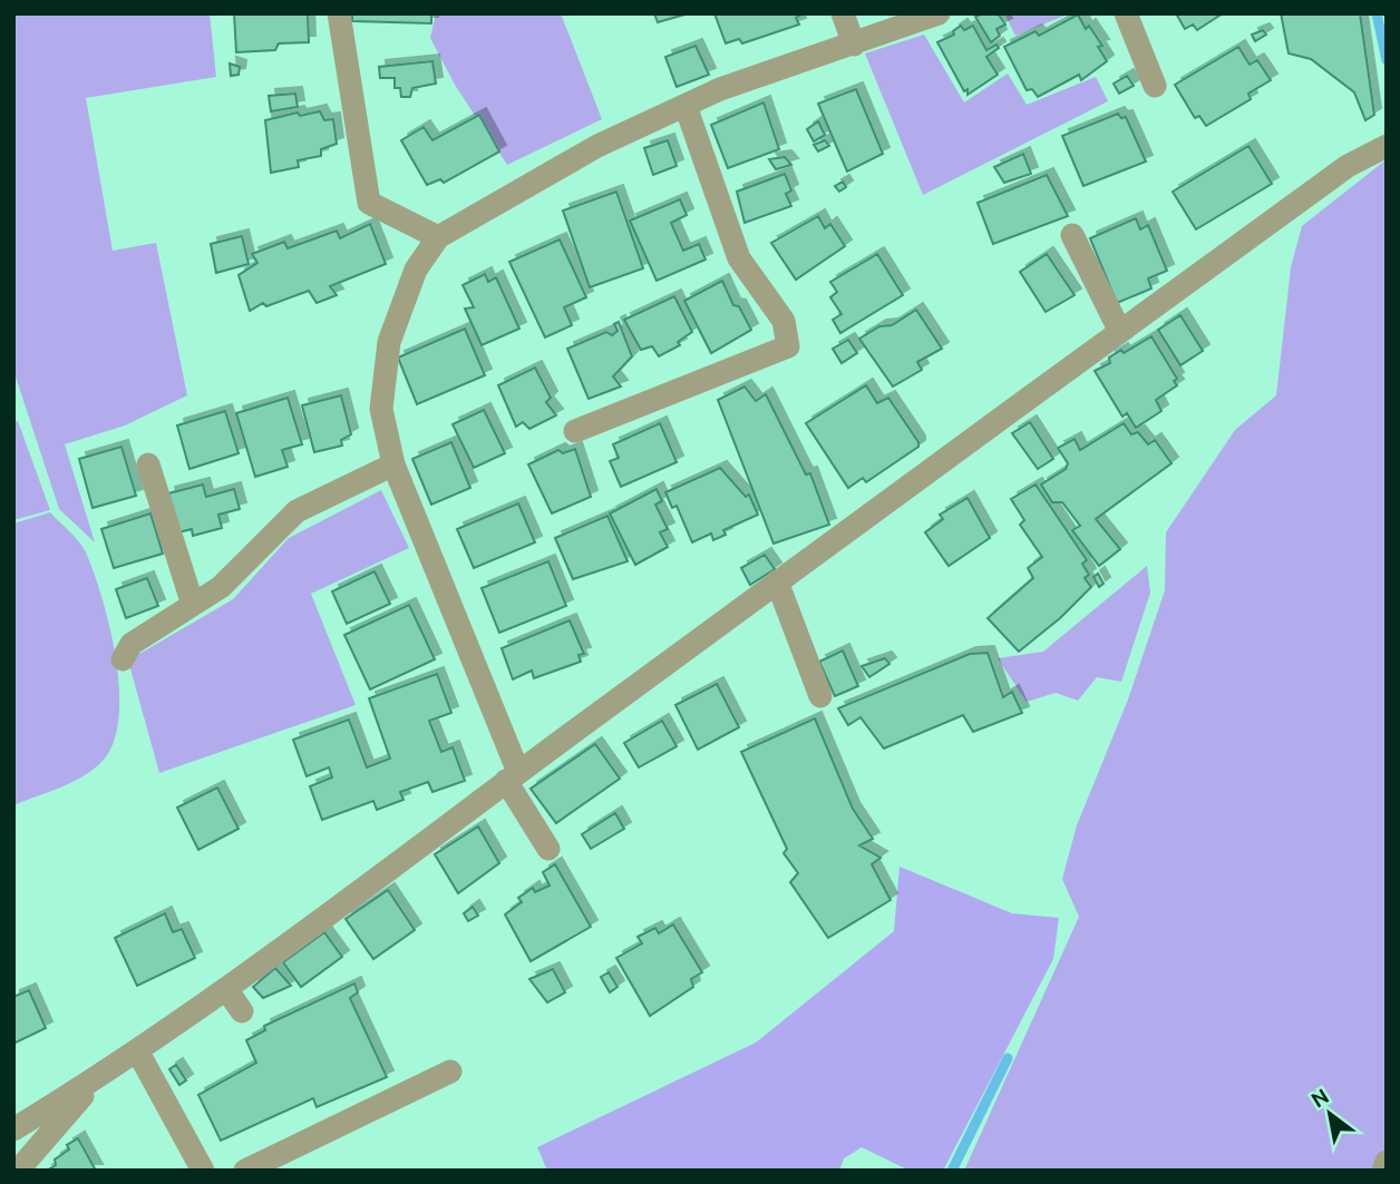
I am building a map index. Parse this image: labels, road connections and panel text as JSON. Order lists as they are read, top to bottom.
{
  "north": "top left"
}
